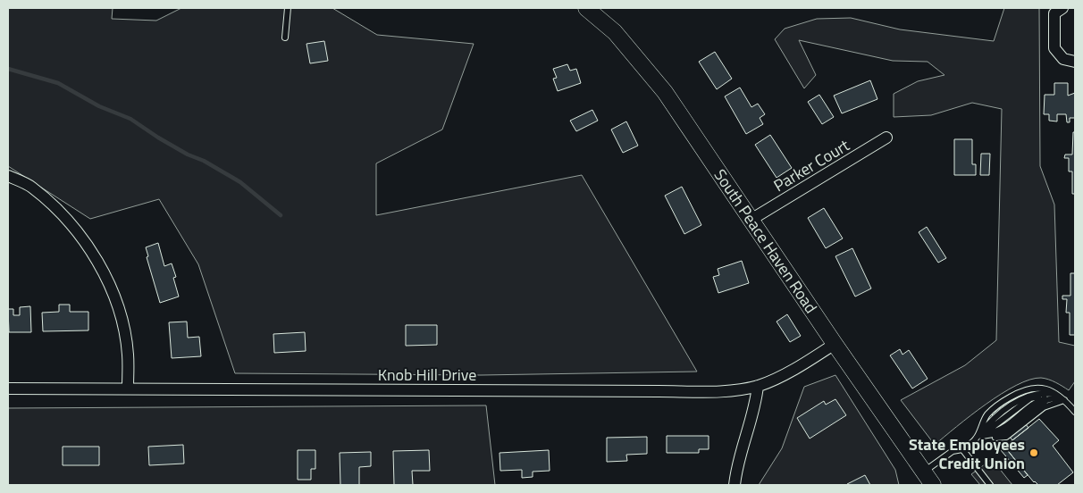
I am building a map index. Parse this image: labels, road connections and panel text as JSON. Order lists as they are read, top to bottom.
{
  "streets": {
    "main road": ["South Peace Haven Road"],
    "street": ["Parker Court", "Knob Hill Drive"]
  },
  "crossings": [
    ["Parker Court", "South Peace Haven Road"],
    ["South Peace Haven Road", "Knob Hill Drive"]
  ],
  "places": ["State Employees Credit Union"]
}
